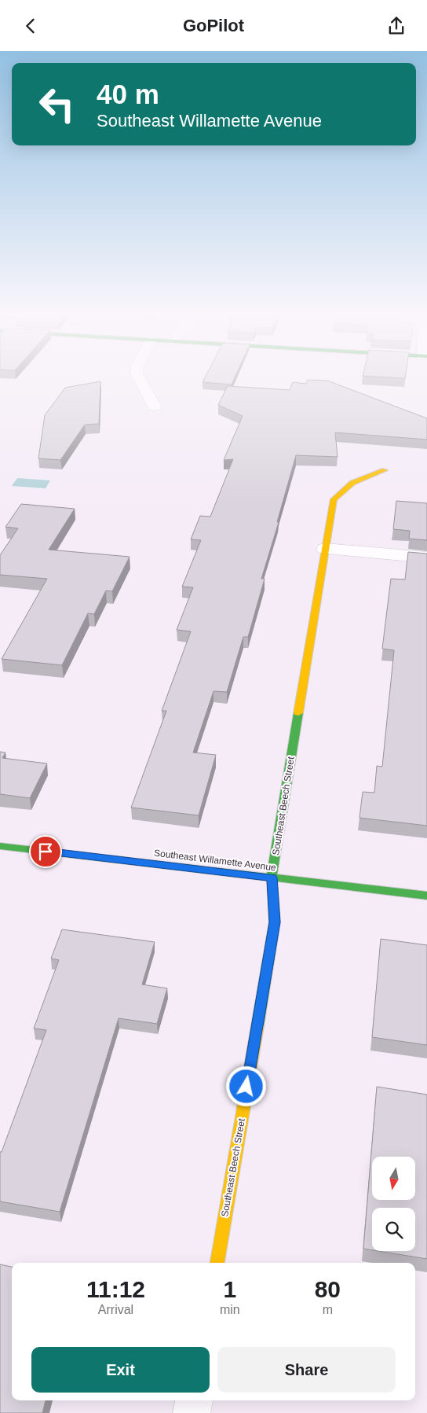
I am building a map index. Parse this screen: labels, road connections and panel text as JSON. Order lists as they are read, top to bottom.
{
  "streets": {
    "street": ["Southeast Beech Street", "Southeast Willamette Avenue"]
  },
  "crossings": [
    ["Southeast Beech Street", "Southeast Willamette Avenue"]
  ],
  "north": "bottom",
  "page": {
    "header": "GoPilot",
    "turn": ["40 m", "Southeast Willamette Avenue"],
    "eta": [
      "11:12",
      "Arrival",
      "1",
      "min",
      "80",
      "m"
    ],
    "buttons": ["Exit", "Share"]
  }
}
